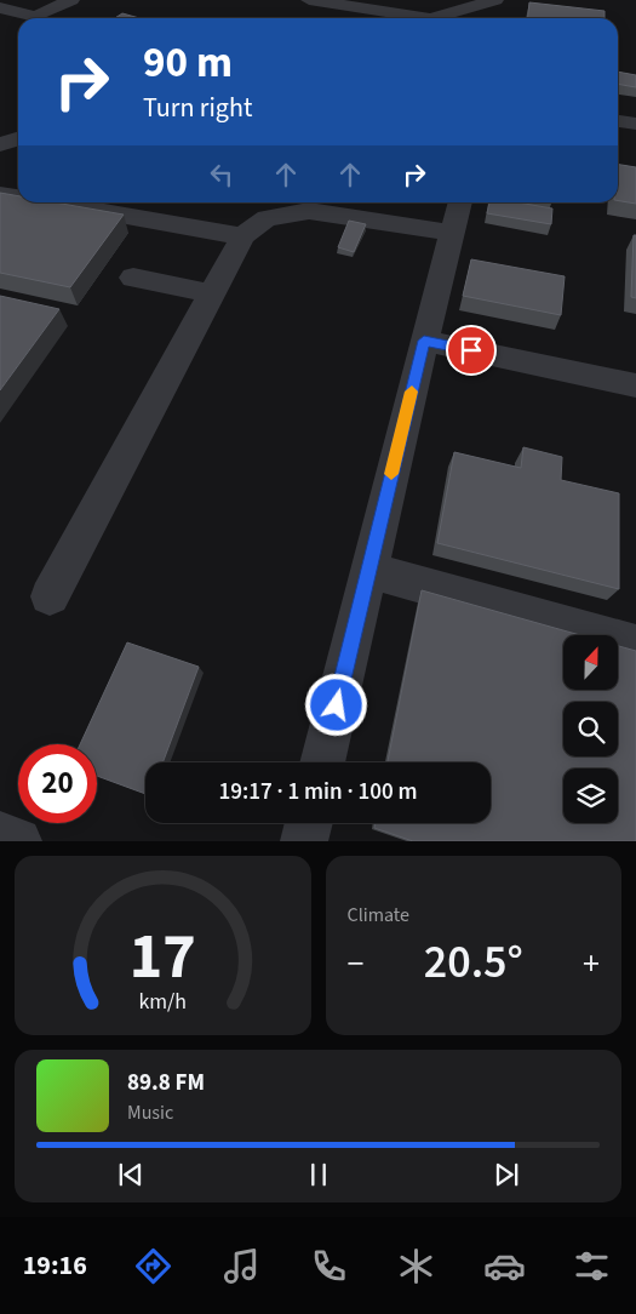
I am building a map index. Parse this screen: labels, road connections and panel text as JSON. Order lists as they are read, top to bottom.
{
  "north": "top",
  "page": {
    "turn": ["90 m", "Turn right"],
    "limit": "20",
    "trip": "19:17 · 1 min · 100 m",
    "tile": "Climate",
    "heat": ["−", "20.5°", "+"],
    "song": ["89.8 FM", "Music"],
    "tabs": "19:16",
    "gauge": ["17", "km/h"]
  }
}
